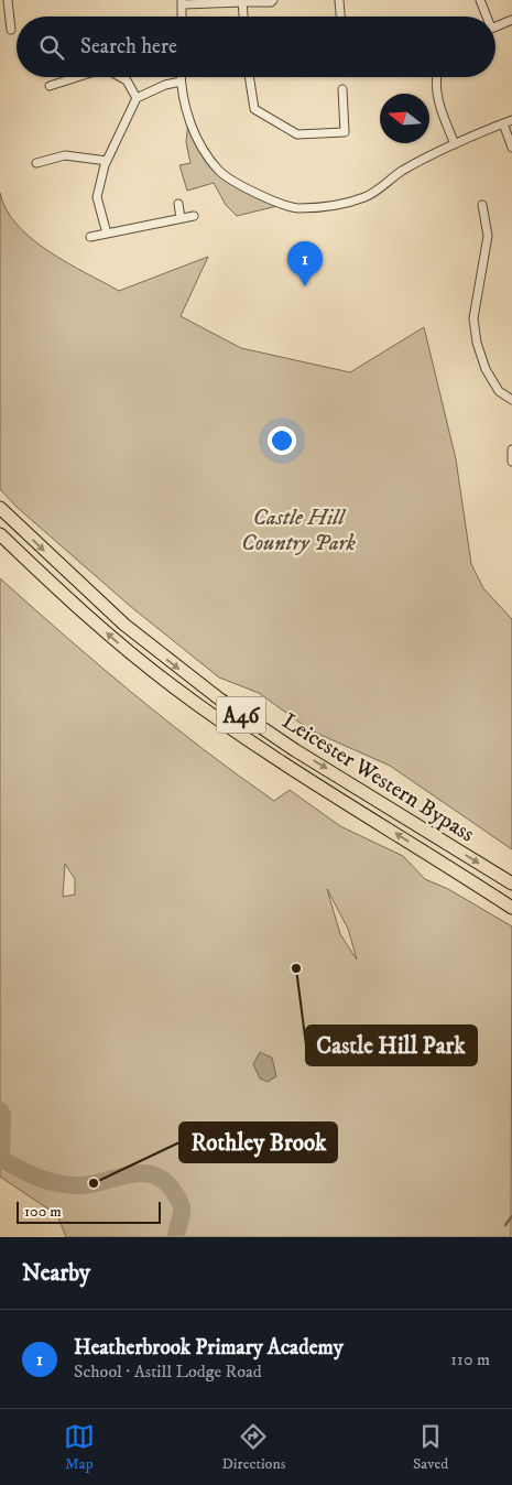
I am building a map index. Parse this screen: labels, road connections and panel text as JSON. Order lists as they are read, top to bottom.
{
  "streets": {
    "highway": ["A46", "Leicester Western Bypass"]
  },
  "parks": ["Castle Hill Country Park"],
  "places": ["Castle Hill Park", "Rothley Brook"],
  "scale_bar": "100 m",
  "north": "left",
  "page": {
    "search": "Search here",
    "pins": "1",
    "scale": "100 m",
    "heading": "Nearby",
    "list": [
      {
        "mark": "1",
        "name": "Heatherbrook Primary Academy",
        "note": "School · Astill Lodge Road",
        "value": "110 m"
      }
    ],
    "nav": ["Map", "Directions", "Saved"]
  }
}
